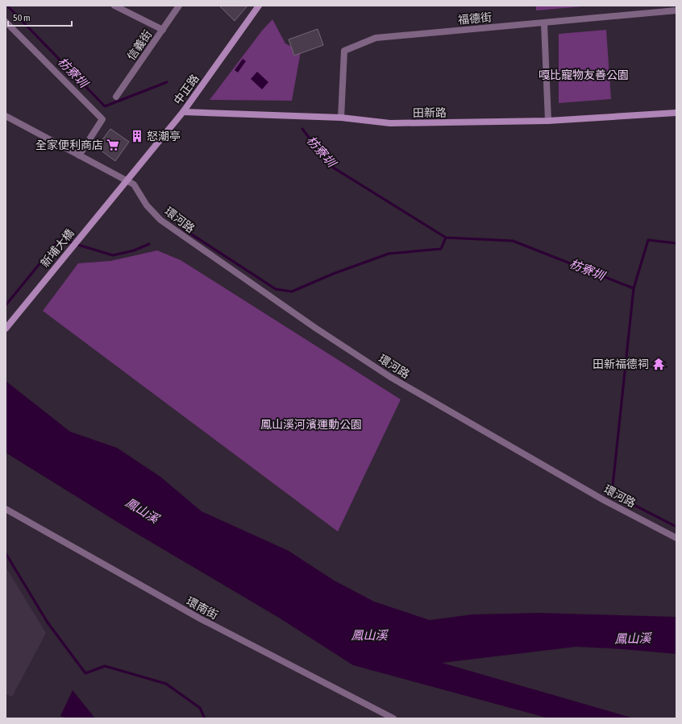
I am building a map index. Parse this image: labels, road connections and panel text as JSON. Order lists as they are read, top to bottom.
{
  "streets": {
    "main road": ["中正路", "田新路", "新埔大橋"],
    "street": [
      "福德街",
      "信義街",
      "環河路",
      "環南街"
    ]
  },
  "crossings": [
    ["福德街", "田新路"],
    ["中正路", "田新路"],
    ["中正路", "環河路"],
    ["中正路", "新埔大橋"],
    ["環河路", "新埔大橋"]
  ],
  "water": ["枋寮圳", "鳳山溪"],
  "parks": ["嘎比寵物友善公園", "鳳山溪河濱運動公園"],
  "places": {
    "building": ["怒潮亭"],
    "supermarket": ["全家便利商店"],
    "temple": ["田新福德祠"]
  },
  "scale_bar": "50 m"
}
